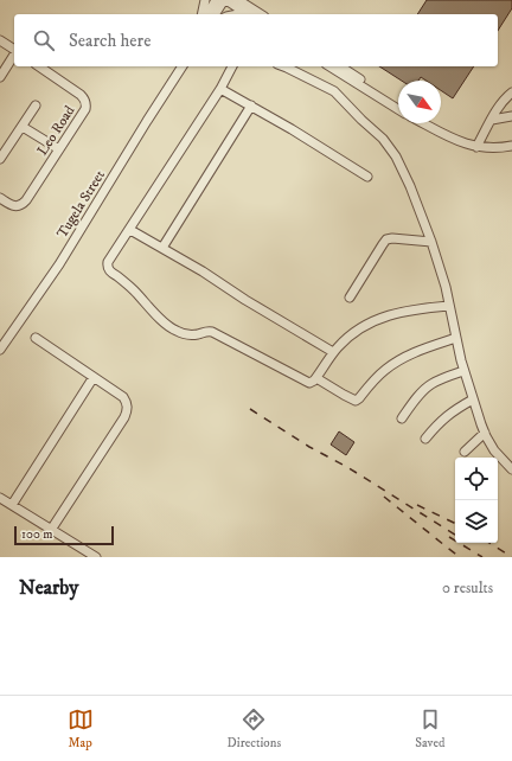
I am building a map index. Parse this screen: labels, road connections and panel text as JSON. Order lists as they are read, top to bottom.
{
  "streets": {
    "street": ["Leo Road", "Tugela Street"]
  },
  "scale_bar": "100 m",
  "north": "bottom right",
  "page": {
    "search": "Search here",
    "scale": "100 m",
    "heading": ["Nearby", "0 results"],
    "nav": ["Map", "Directions", "Saved"]
  }
}
